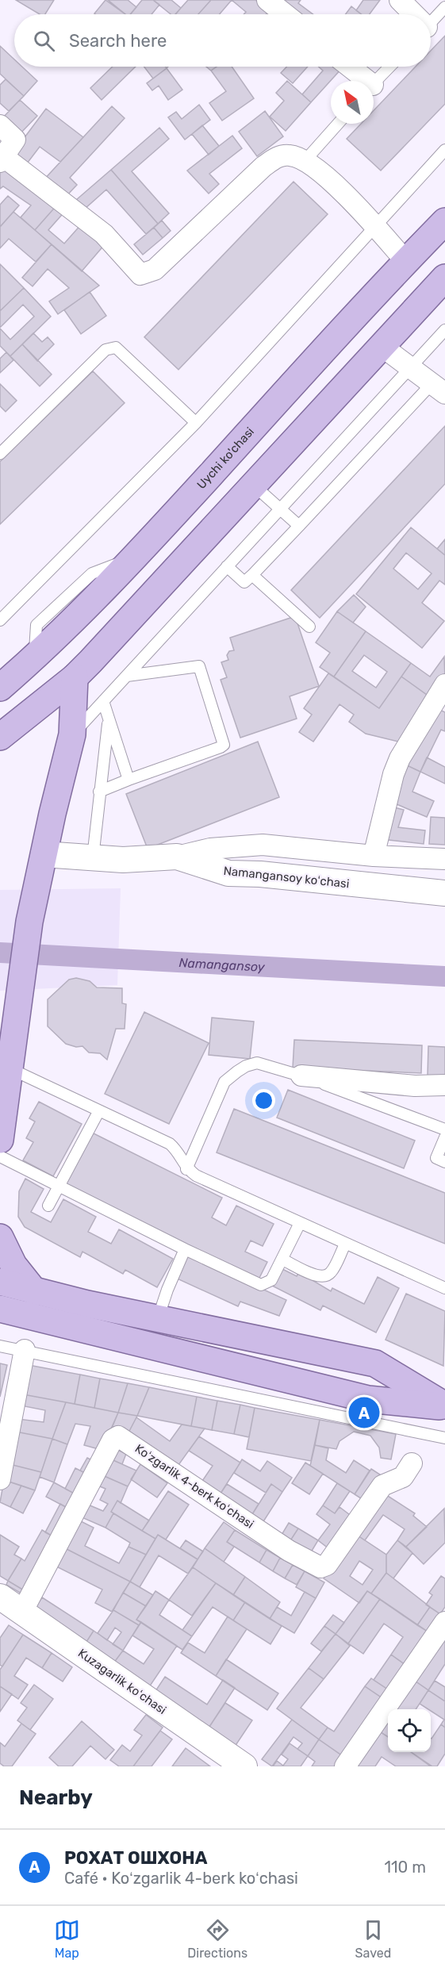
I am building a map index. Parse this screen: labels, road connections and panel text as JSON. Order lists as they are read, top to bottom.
{
  "streets": {
    "main road": ["Uychi ko'chasi"],
    "street": ["Namangansoy koʻchasi", "Koʻzgarlik 4-berk koʻchasi", "Kuzagarlik koʻchasi"]
  },
  "crossings": [
    ["Koʻzgarlik 4-berk koʻchasi", "Kuzagarlik koʻchasi"]
  ],
  "water": ["Namangansoy"],
  "north": "top left",
  "page": {
    "search": "Search here",
    "pins": "A",
    "heading": "Nearby",
    "list": [
      {
        "mark": "A",
        "name": "РОХАТ ОШХОНА",
        "note": "Café · Koʻzgarlik 4-berk koʻchasi",
        "value": "110 m"
      }
    ],
    "nav": ["Map", "Directions", "Saved"]
  }
}
